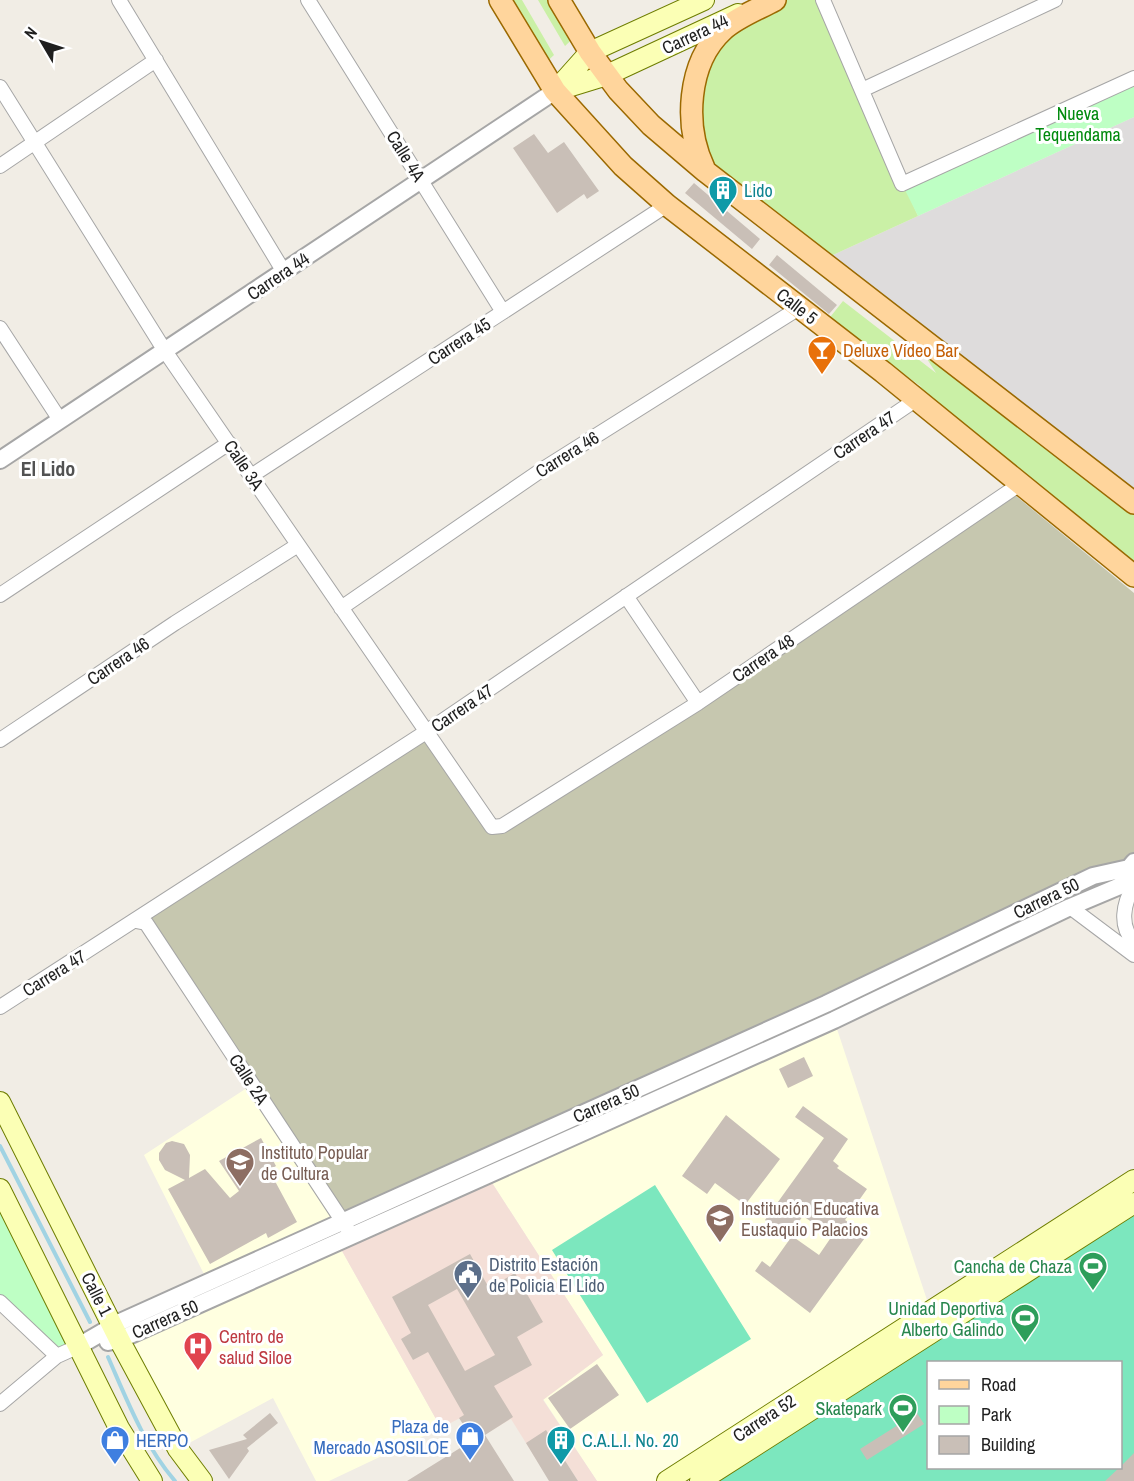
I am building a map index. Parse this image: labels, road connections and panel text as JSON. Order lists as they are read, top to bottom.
{
  "streets": {
    "main road": [
      "Carrera 44",
      "Calle 5",
      "Calle 1",
      "Carrera 52"
    ],
    "street": [
      "Calle 4A",
      "Carrera 45",
      "Carrera 47",
      "Carrera 46",
      "Calle 3A",
      "Carrera 48",
      "Carrera 50",
      "Calle 2A"
    ]
  },
  "crossings": [
    ["Carrera 44", "Calle 4A"],
    ["Carrera 44", "Calle 5"],
    ["Carrera 44", "Calle 3A"],
    ["Calle 4A", "Carrera 45"],
    ["Calle 5", "Carrera 45"],
    ["Calle 5", "Carrera 47"],
    ["Calle 5", "Carrera 46"],
    ["Calle 5", "Carrera 48"],
    ["Carrera 45", "Calle 3A"],
    ["Carrera 47", "Calle 3A"],
    ["Carrera 47", "Calle 2A"],
    ["Carrera 46", "Calle 3A"],
    ["Calle 3A", "Carrera 48"],
    ["Carrera 50", "Calle 2A"],
    ["Carrera 50", "Calle 1"]
  ],
  "districts": ["El Lido"],
  "parks": ["Nueva Tequendama"],
  "places": {
    "building": ["Lido", "C.A.L.I. No. 20"],
    "bar": ["Deluxe Vídeo Bar"],
    "school or university": ["Instituto Popular de Cultura", "Institución Educativa Eustaquio Palacios"],
    "sports": ["Cancha de Chaza", "Unidad Deportiva Alberto Galindo", "Skatepark"],
    "public building": ["Distrito Estación de Policia El Lido"],
    "hospital": ["Centro de salud Siloe"],
    "shop": ["Plaza de Mercado ASOSILOE", "HERPO"]
  },
  "legend": ["Road", "Park", "Building"],
  "north": "top left"
}
